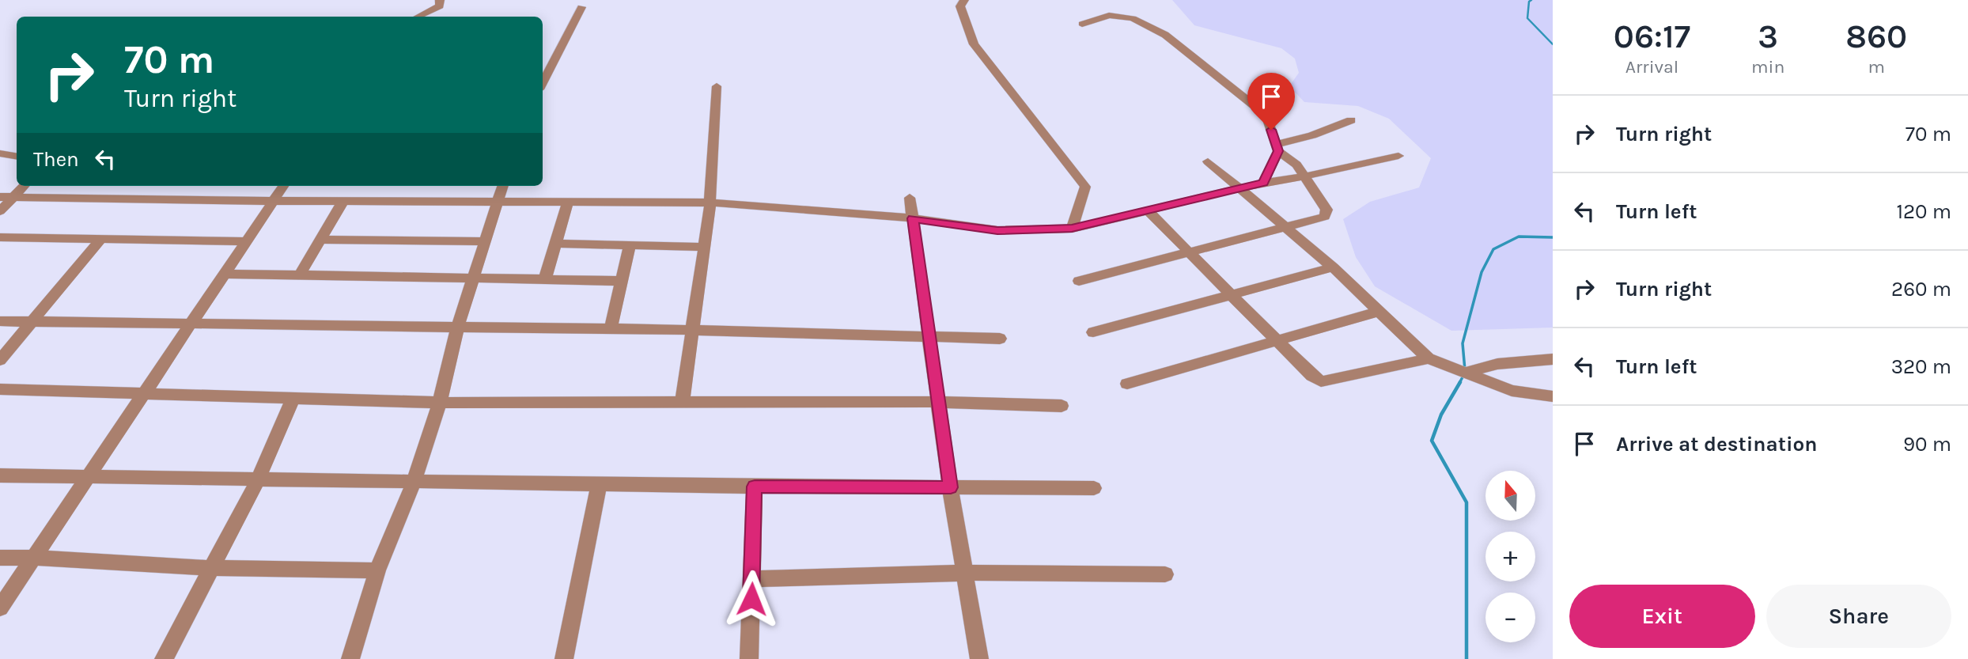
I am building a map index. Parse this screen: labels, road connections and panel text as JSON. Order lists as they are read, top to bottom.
{
  "north": "top",
  "page": {
    "eta": [
      "06:17",
      "Arrival",
      "3",
      "min",
      "860",
      "m"
    ],
    "turn": ["70 m", "Turn right"],
    "list": [
      {
        "name": "Turn right",
        "value": "70 m"
      },
      {
        "name": "Turn left",
        "value": "120 m"
      },
      {
        "name": "Turn right",
        "value": "260 m"
      },
      {
        "name": "Turn left",
        "value": "320 m"
      },
      {
        "name": "Arrive at destination",
        "value": "90 m"
      }
    ],
    "then": "Then",
    "map_buttons": ["+", "−"],
    "buttons": ["Exit", "Share"]
  }
}
